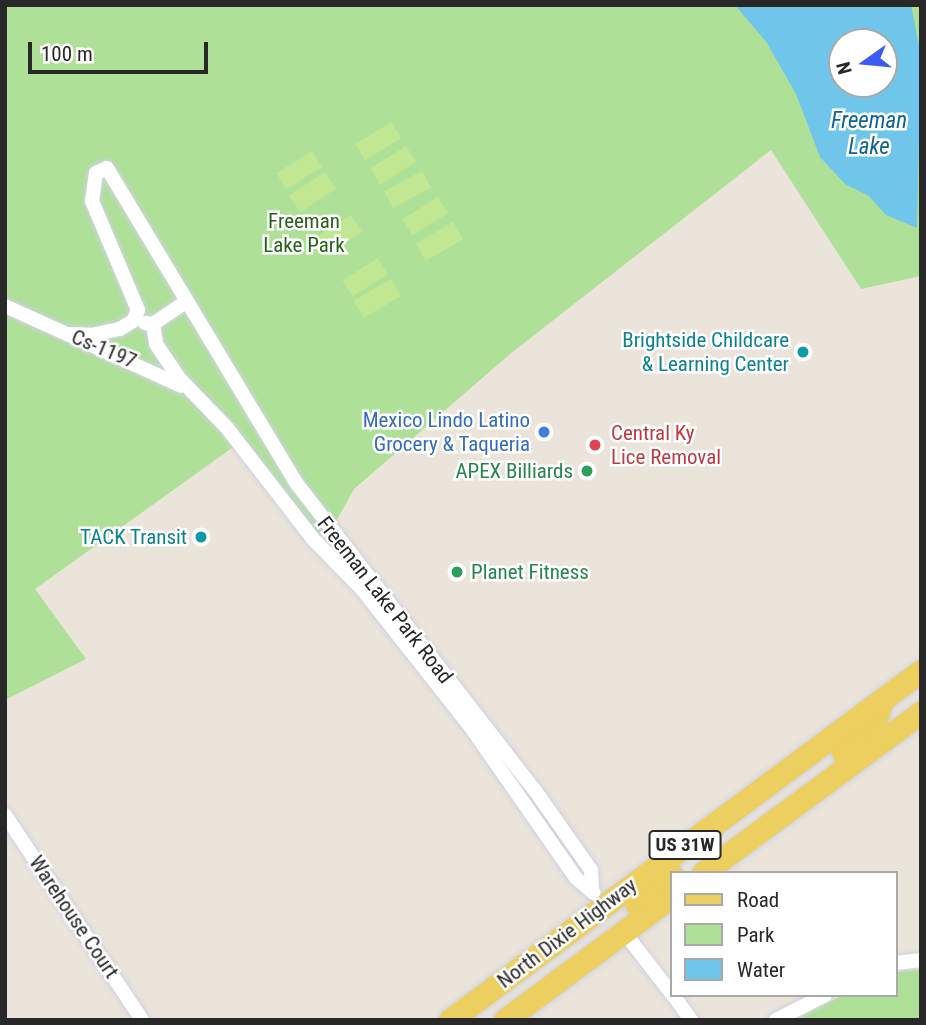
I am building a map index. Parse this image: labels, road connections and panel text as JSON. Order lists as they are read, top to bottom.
{
  "streets": {
    "main road": ["US 31W", "North Dixie Highway"],
    "street": ["Cs-1197", "Freeman Lake Park Road", "Warehouse Court"]
  },
  "crossings": [
    ["Cs-1197", "Freeman Lake Park Road"],
    ["Freeman Lake Park Road", "North Dixie Highway"]
  ],
  "water": ["Freeman Lake"],
  "parks": ["Freeman Lake Park"],
  "places": [
    "Brightside Childcare & Learning Center",
    "Mexico Lindo Latino Grocery & Taqueria",
    "Central Ky Lice Removal",
    "APEX Billiards",
    "TACK Transit",
    "Planet Fitness"
  ],
  "legend": ["Road", "Park", "Water"],
  "scale_bar": "100 m",
  "north": "left"
}
